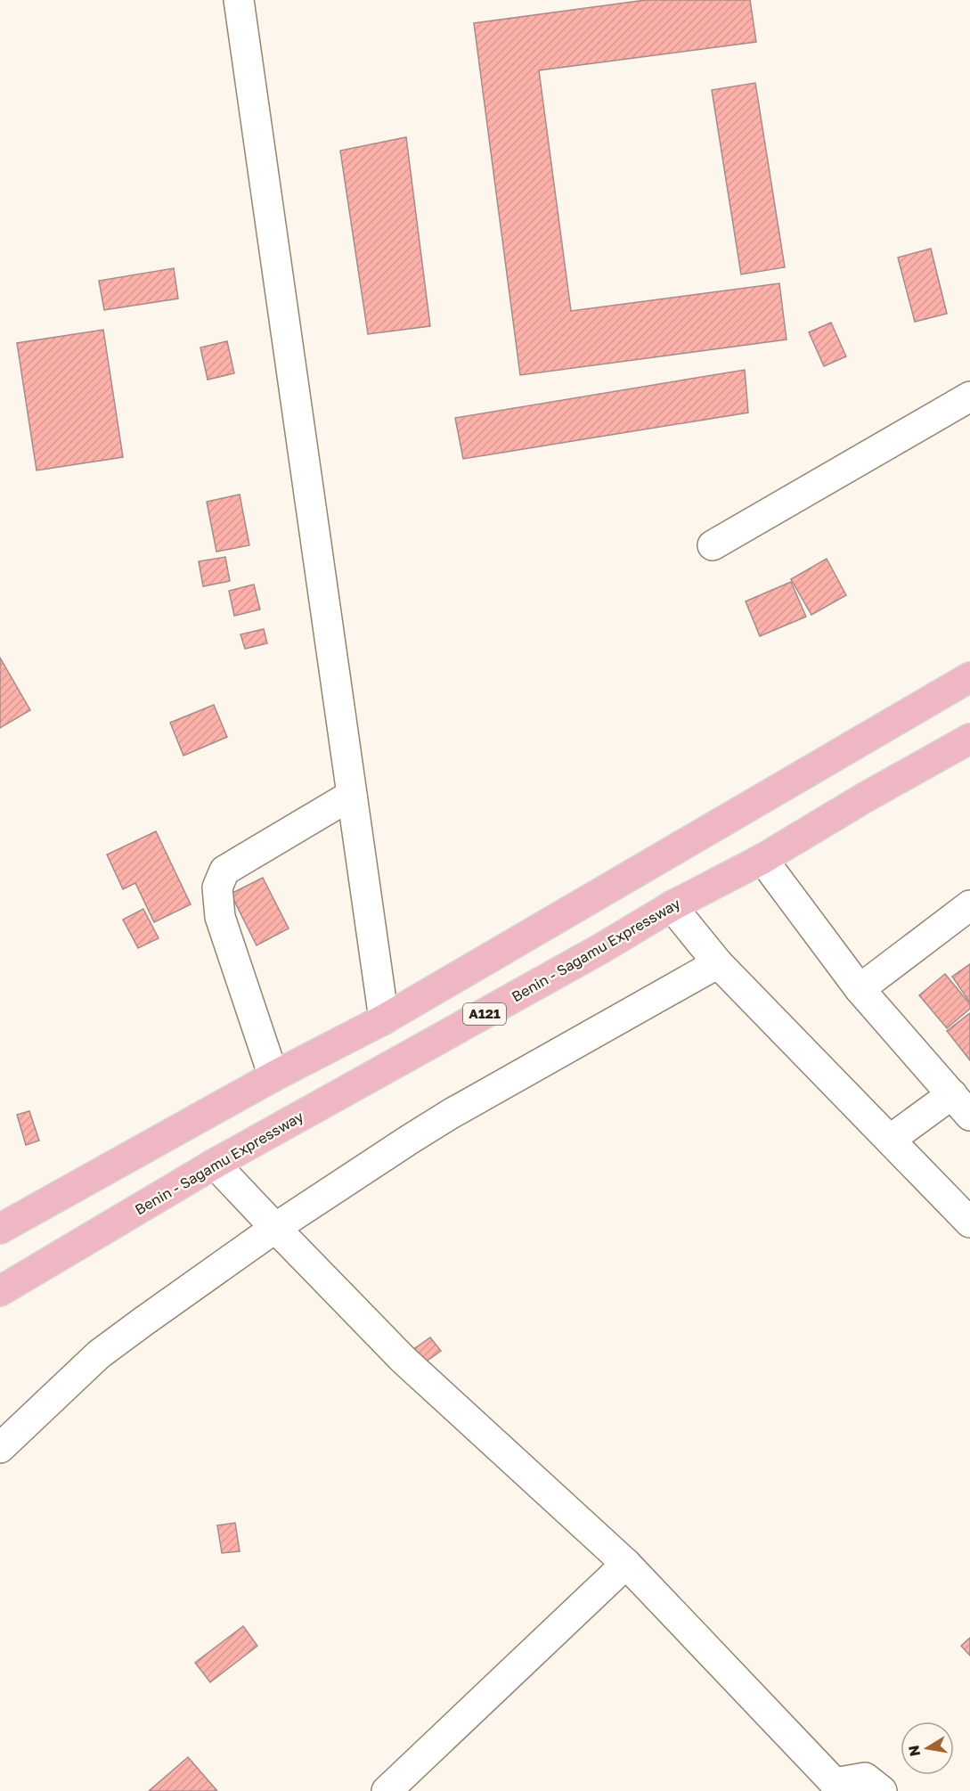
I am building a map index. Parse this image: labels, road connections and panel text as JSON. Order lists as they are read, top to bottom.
{
  "streets": {
    "highway": ["Benin - Sagamu Expressway", "A121"]
  },
  "north": "left"
}
